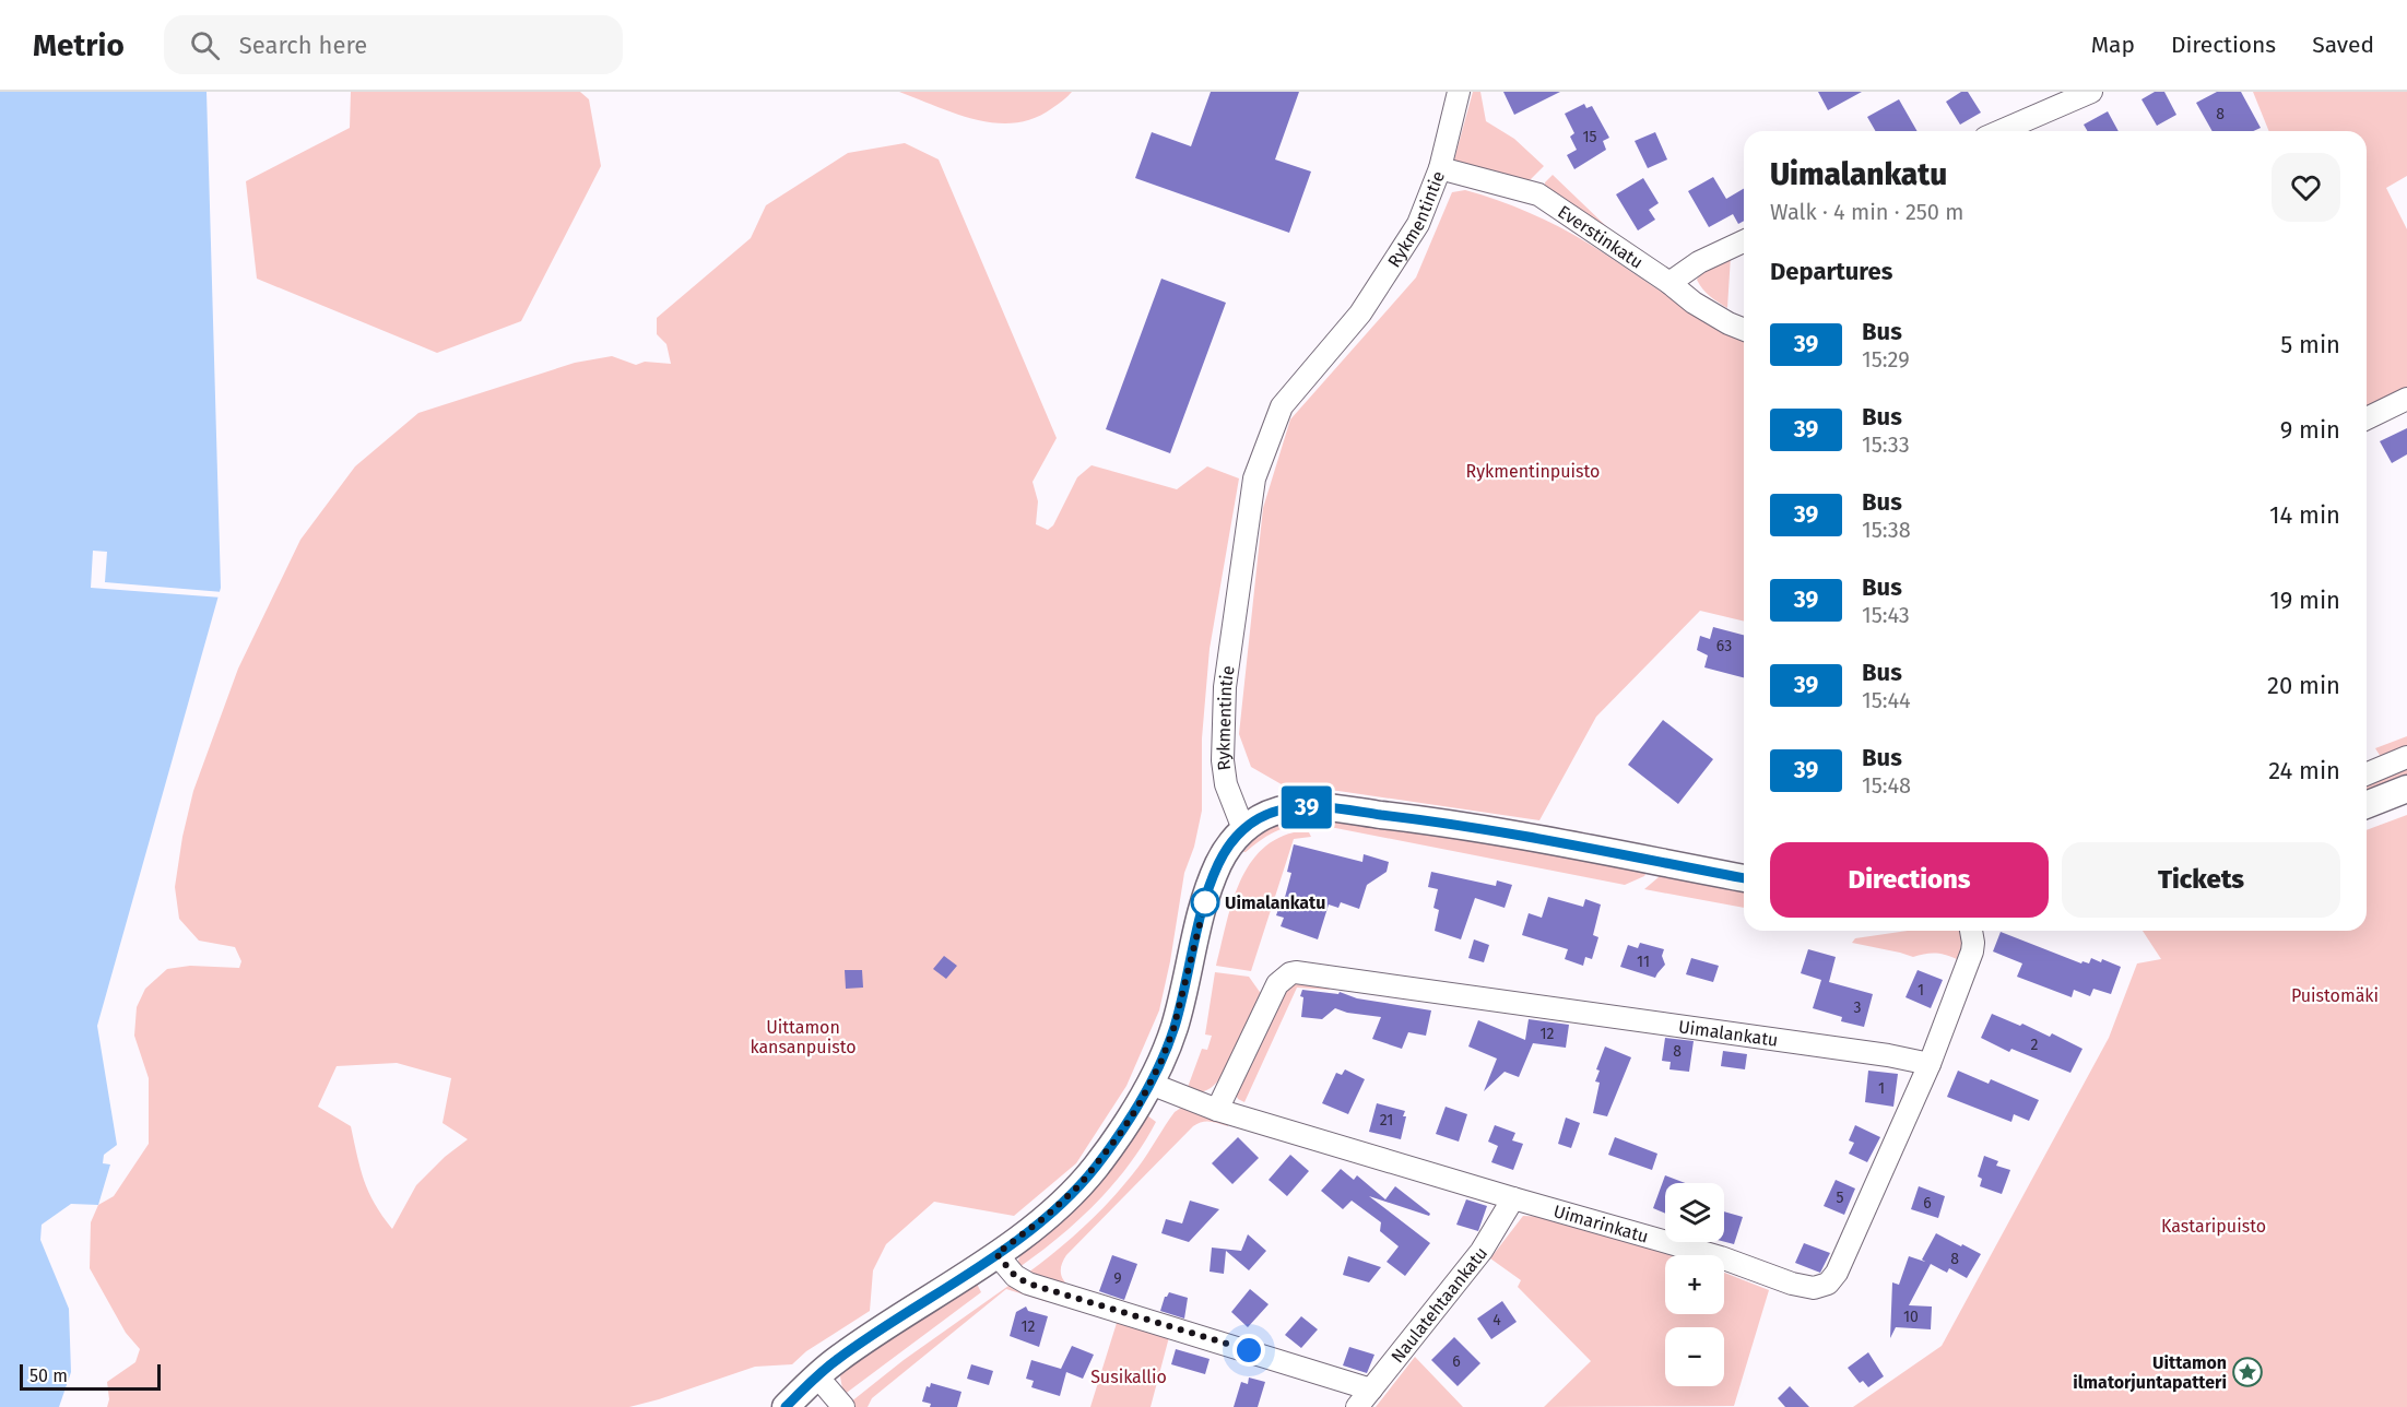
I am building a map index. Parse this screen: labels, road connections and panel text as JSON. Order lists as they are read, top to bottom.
{
  "streets": {
    "street": [
      "Rykmentintie",
      "Everstinkatu",
      "Uimalankatu",
      "Uimarinkatu",
      "Naulatehtaankatu"
    ]
  },
  "crossings": [
    ["Rykmentintie", "Everstinkatu"],
    ["Uimalankatu", "Uimarinkatu"],
    ["Uimarinkatu", "Naulatehtaankatu"]
  ],
  "parks": [
    "Rykmentinpuisto",
    "Puistomäki",
    "Uittamon kansanpuisto",
    "Kastaripuisto",
    "Susikallio"
  ],
  "places": {
    "other": ["Uimalankatu"],
    "place": ["Uittamon ilmatorjuntapatteri"]
  },
  "lines": ["bus line 39"],
  "house_numbers": [
    "8",
    "15",
    "63",
    "11",
    "1",
    "3",
    "12",
    "2",
    "8",
    "1",
    "21",
    "5",
    "6",
    "8",
    "9",
    "10",
    "4",
    "12",
    "6"
  ],
  "scale_bar": "50 m",
  "page": {
    "header": "Metrio",
    "search": "Search here",
    "nav": ["Map", "Directions", "Saved"],
    "on_map": "39",
    "heading": [
      ["Uimalankatu", "Walk · 4 min · 250 m"],
      "Departures"
    ],
    "list": [
      {
        "mark": "39",
        "name": "Bus",
        "note": "15:29",
        "value": "5 min"
      },
      {
        "mark": "39",
        "name": "Bus",
        "note": "15:33",
        "value": "9 min"
      },
      {
        "mark": "39",
        "name": "Bus",
        "note": "15:38",
        "value": "14 min"
      },
      {
        "mark": "39",
        "name": "Bus",
        "note": "15:43",
        "value": "19 min"
      },
      {
        "mark": "39",
        "name": "Bus",
        "note": "15:44",
        "value": "20 min"
      },
      {
        "mark": "39",
        "name": "Bus",
        "note": "15:48",
        "value": "24 min"
      }
    ],
    "buttons": ["Directions", "Tickets"],
    "map_buttons": ["+", "−"],
    "scale": "50 m"
  }
}
